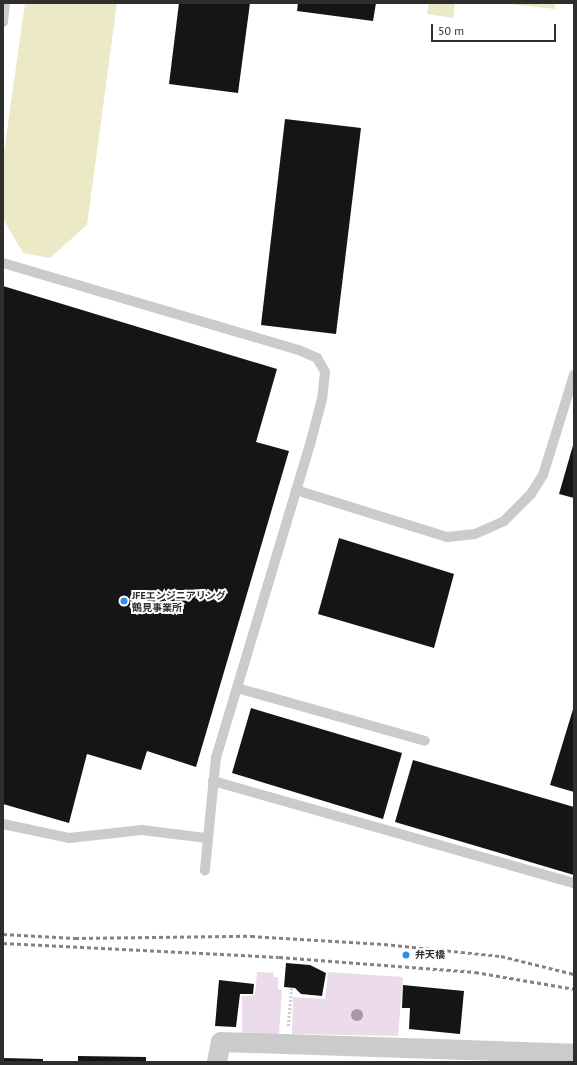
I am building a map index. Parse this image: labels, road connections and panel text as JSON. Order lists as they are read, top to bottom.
{
  "places": ["JFEエンジニアリング 鶴見事業所", "弁天橋"],
  "scale_bar": "50 m"
}
